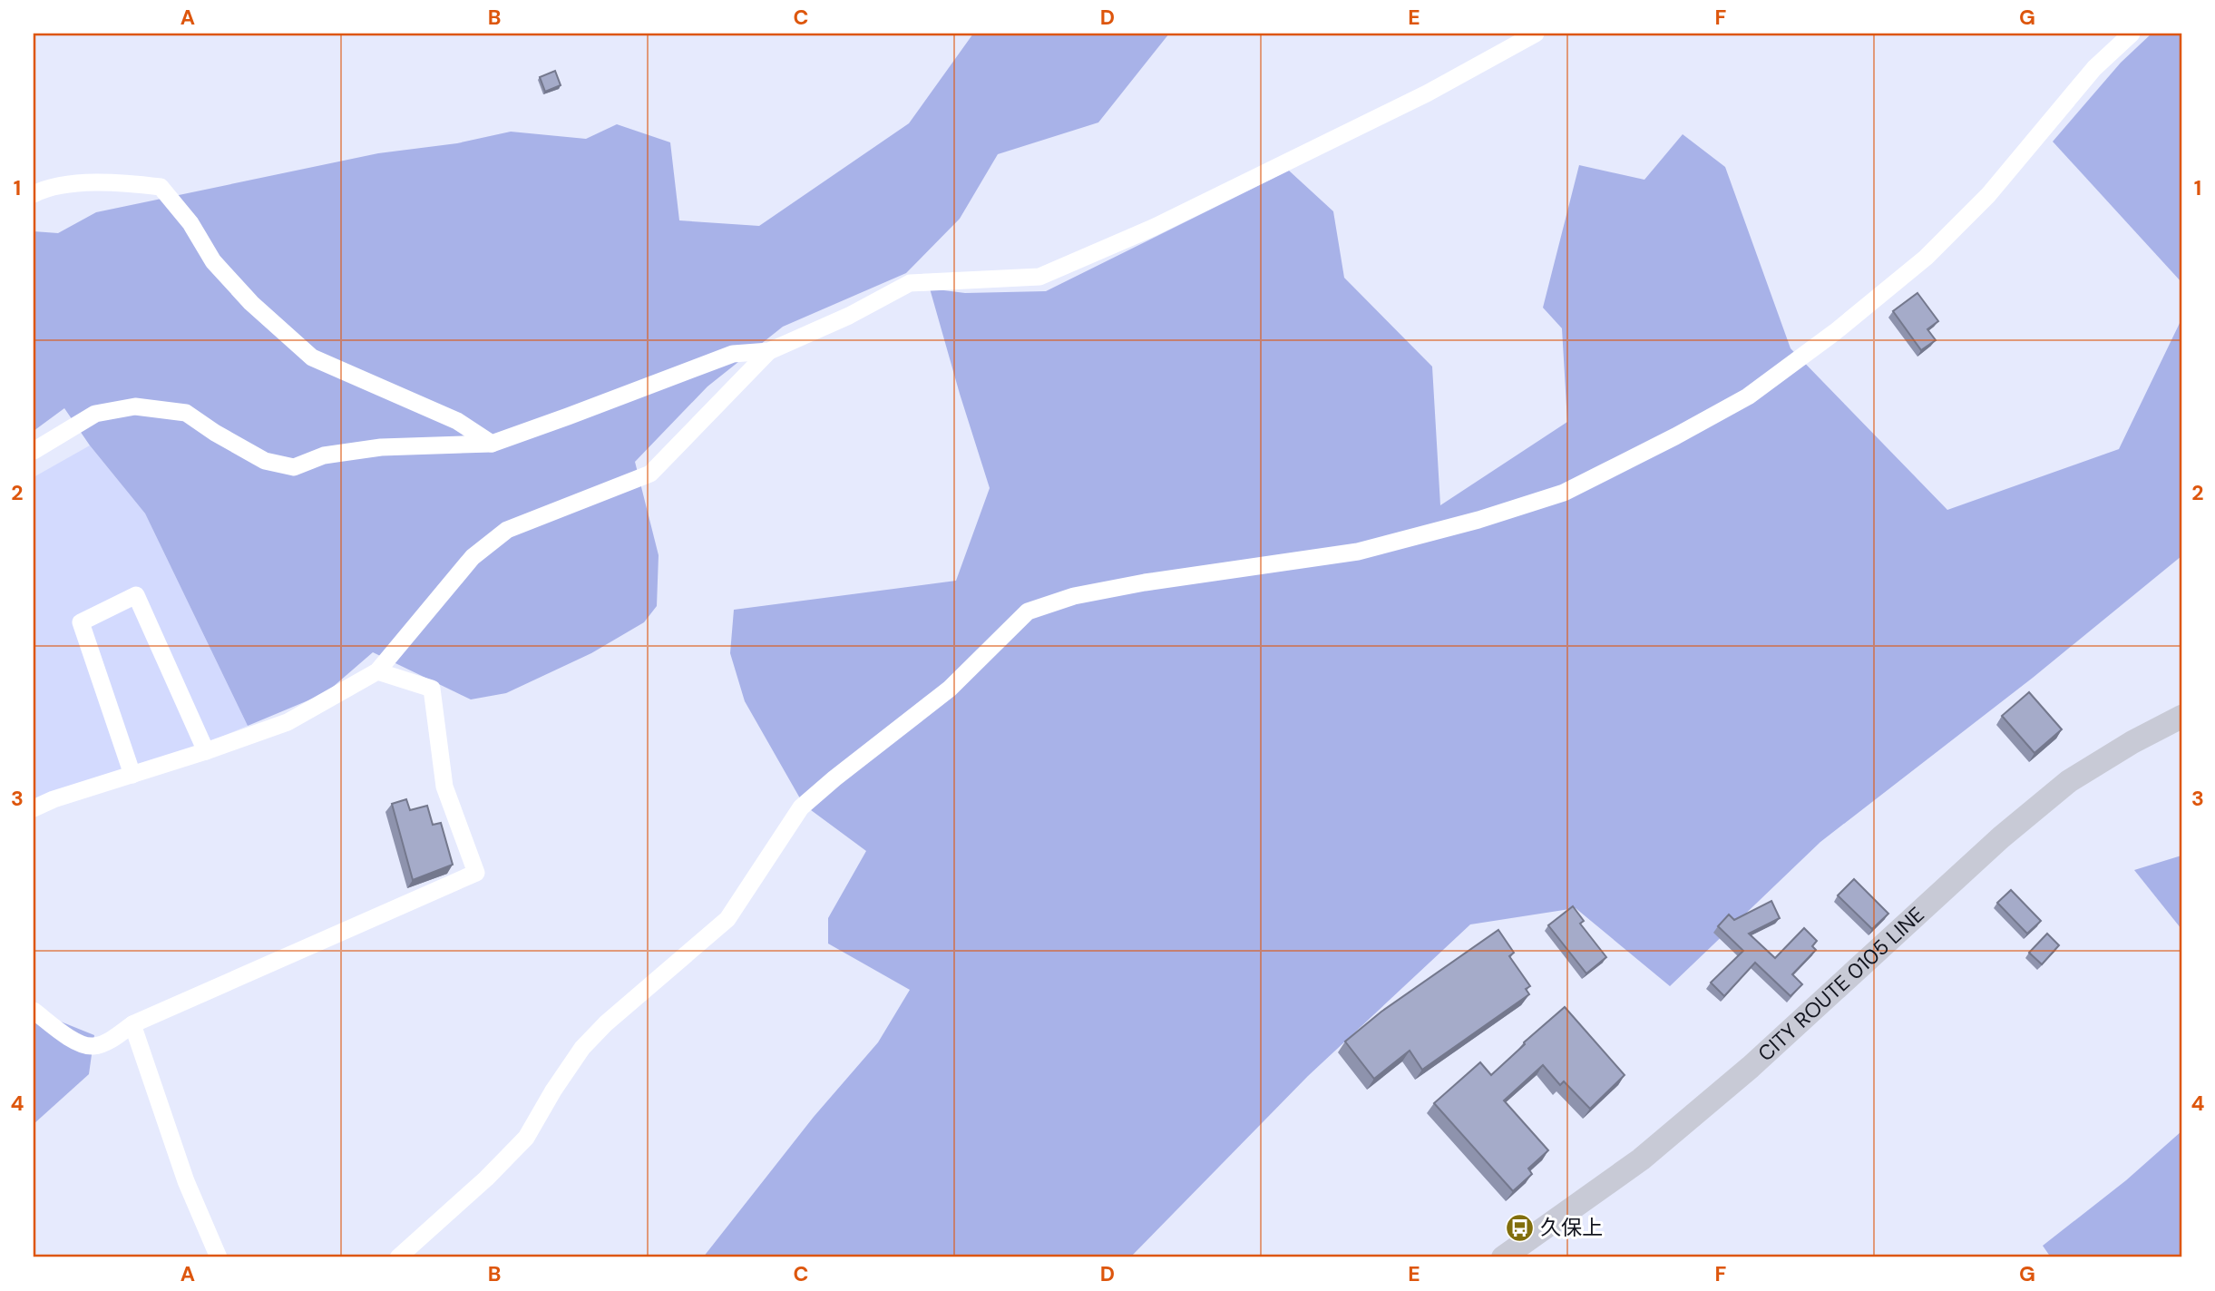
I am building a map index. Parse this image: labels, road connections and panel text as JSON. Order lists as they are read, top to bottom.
{
  "streets": {
    "street": ["CITY ROUTE 0105 LINE"]
  },
  "places": {
    "bus stop": ["久保上"]
  },
  "grid": {
    "columns": [
      "A",
      "B",
      "C",
      "D",
      "E",
      "F",
      "G"
    ],
    "rows": [
      "1",
      "2",
      "3",
      "4"
    ]
  }
}
